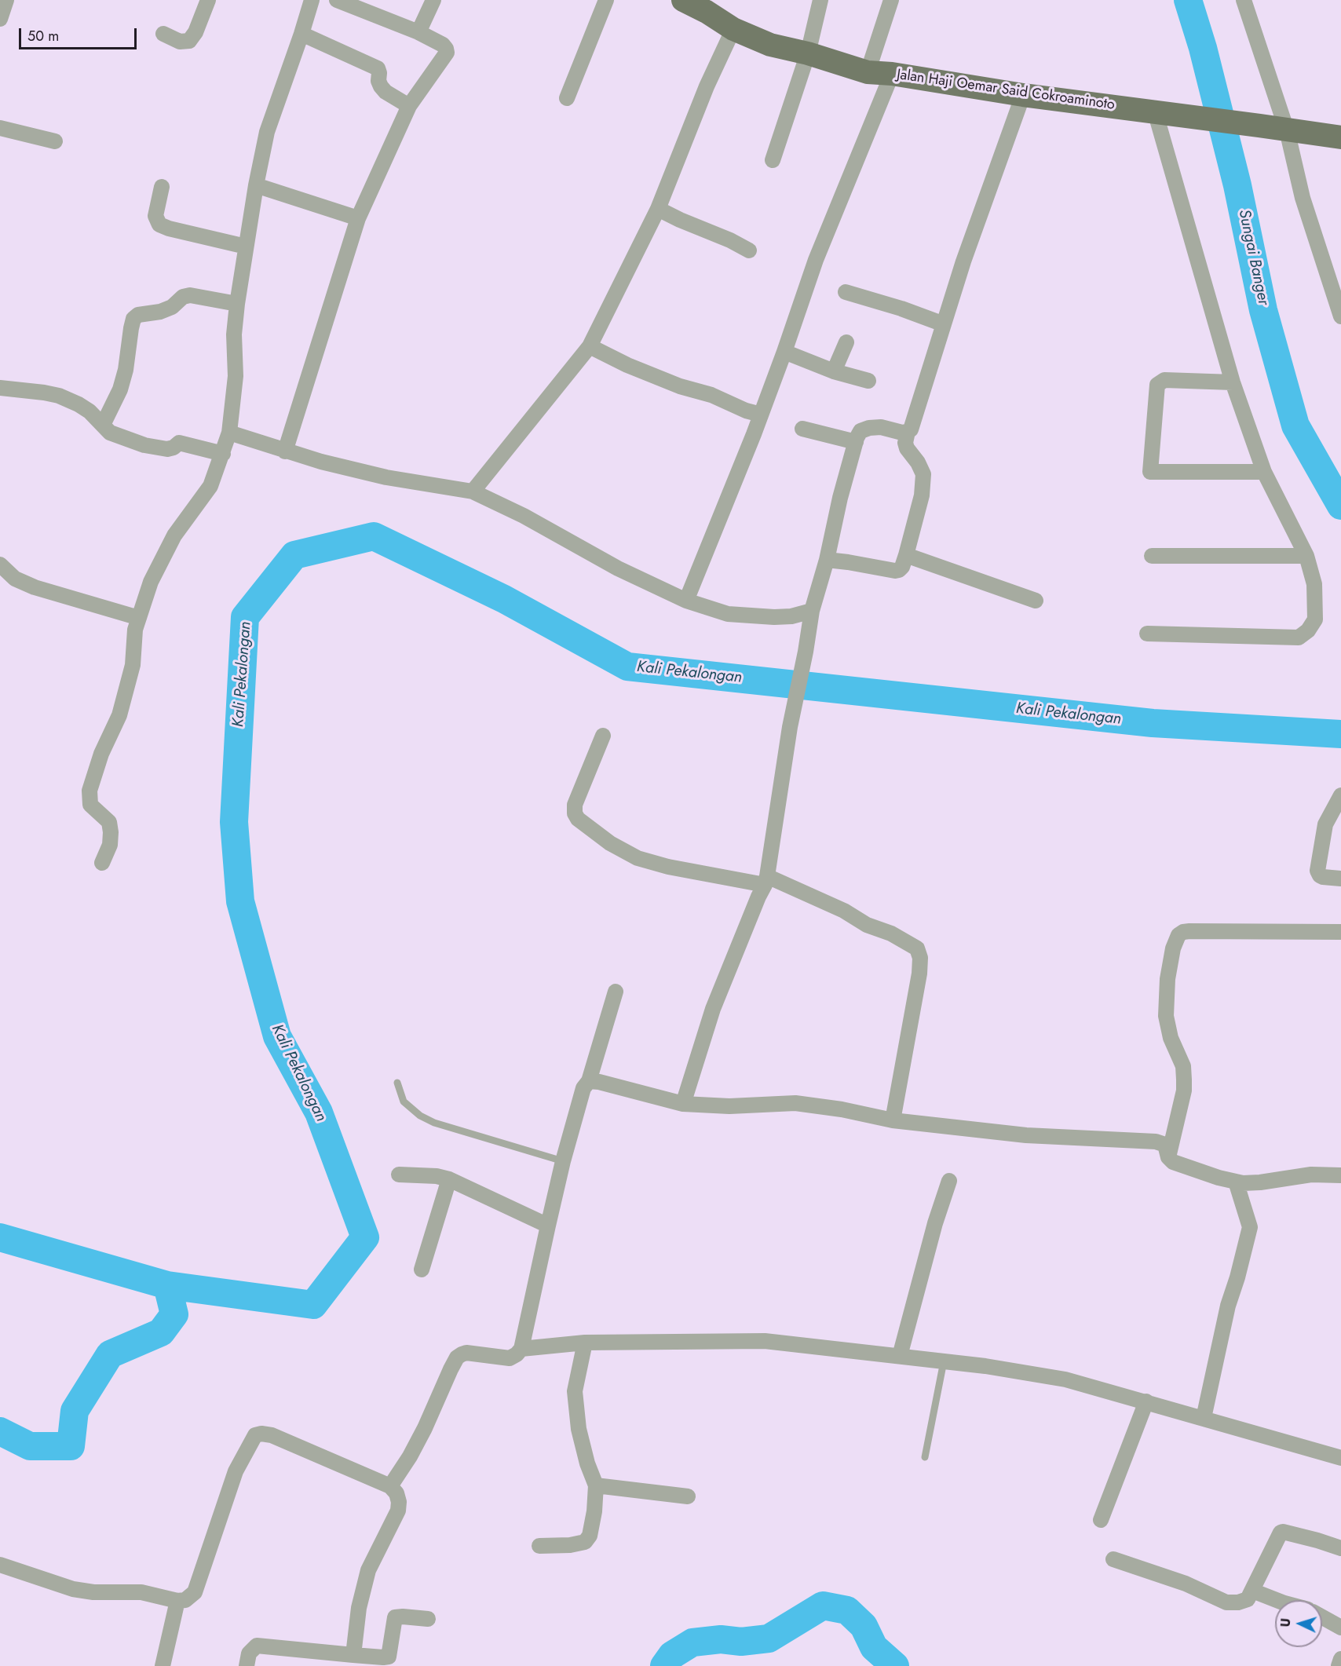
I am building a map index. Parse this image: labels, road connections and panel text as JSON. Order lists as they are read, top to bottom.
{
  "streets": {
    "main road": ["Jalan Haji Oemar Said Cokroaminoto"]
  },
  "water": ["Sungai Banger", "Kali Pekalongan"],
  "scale_bar": "50 m",
  "north": "left"
}
